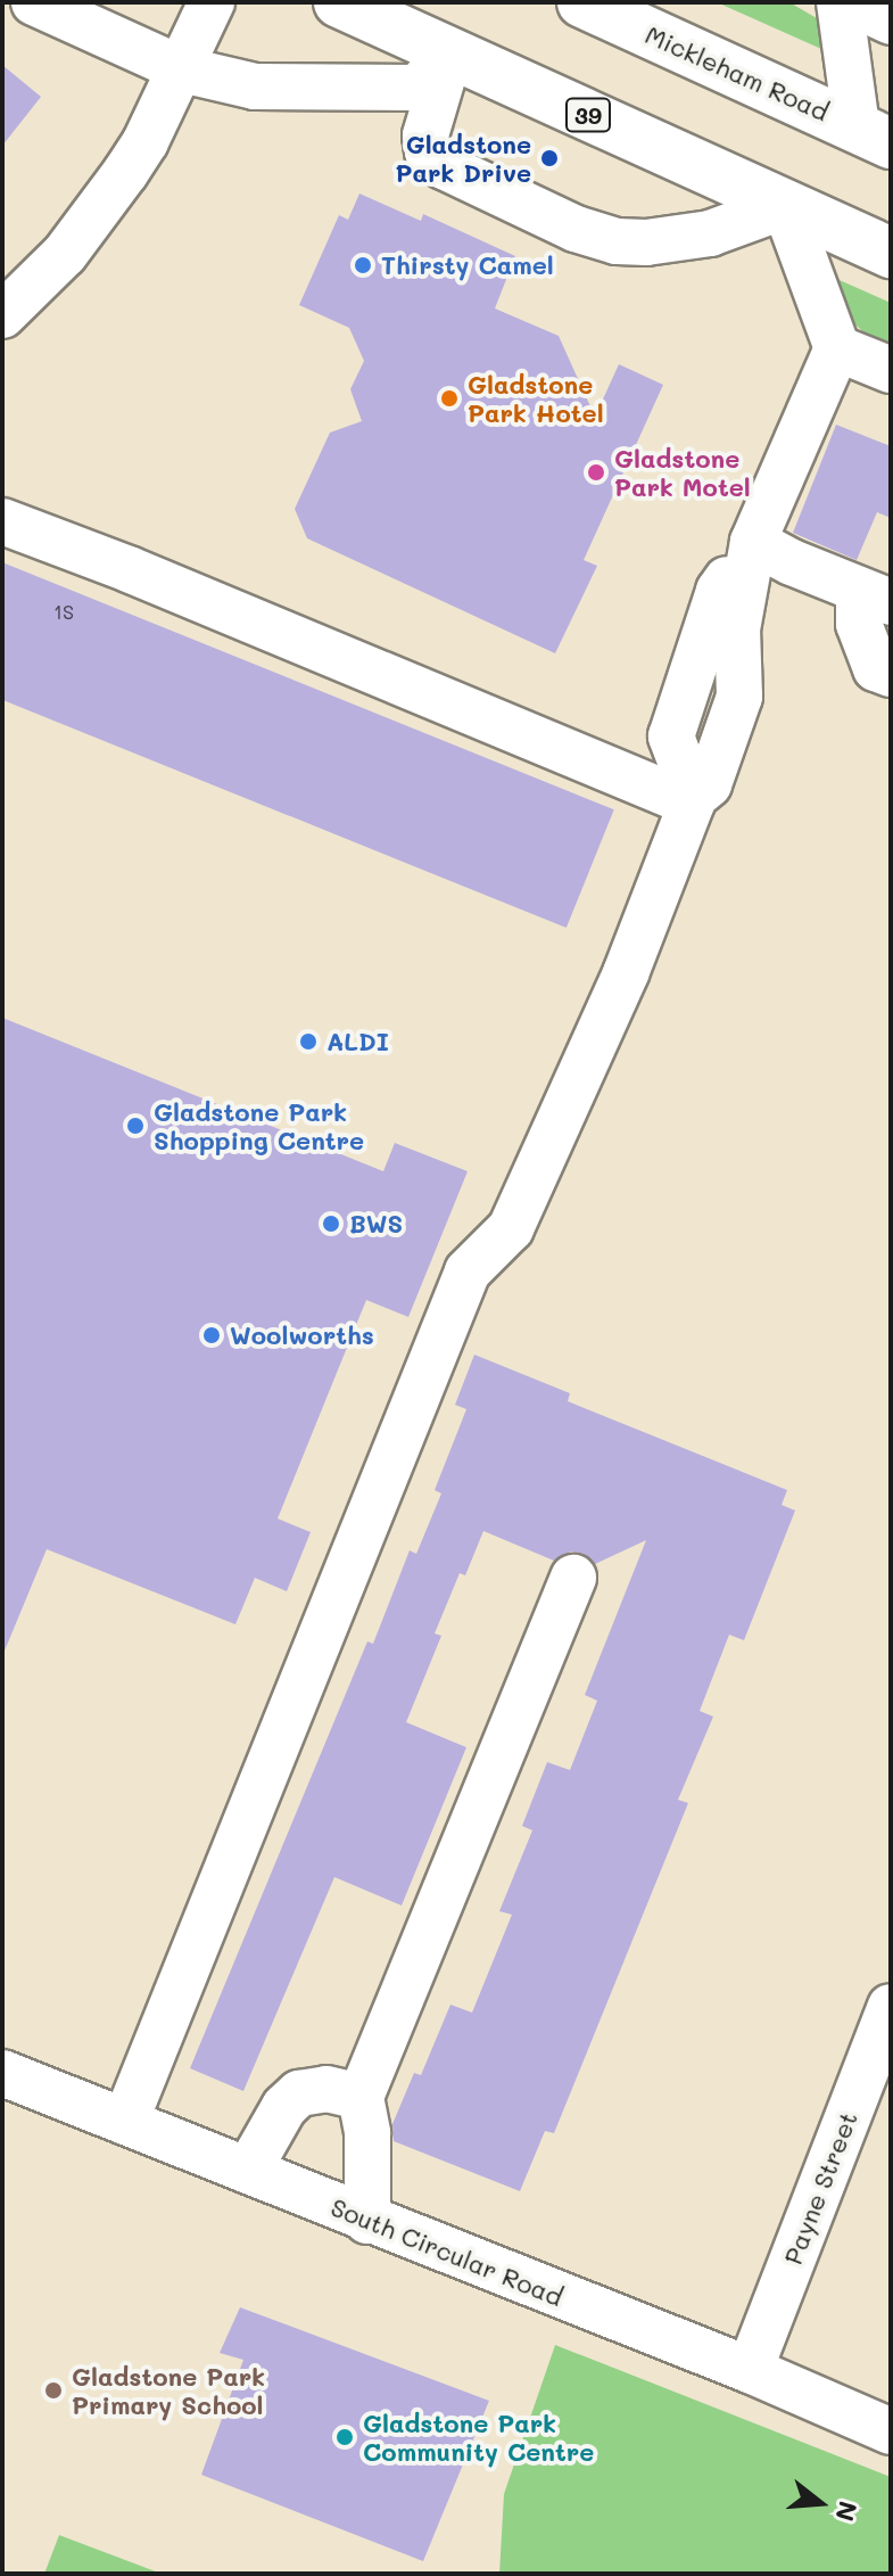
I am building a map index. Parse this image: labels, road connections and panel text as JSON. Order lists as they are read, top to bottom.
{
  "streets": {
    "main road": ["Mickleham Road", "39"],
    "street": ["Payne Street", "South Circular Road"]
  },
  "crossings": [
    ["Payne Street", "South Circular Road"]
  ],
  "places": [
    "Gladstone Park Drive",
    "Thirsty Camel",
    "Gladstone Park Hotel",
    "Gladstone Park Motel",
    "ALDI",
    "Gladstone Park Shopping Centre",
    "BWS",
    "Woolworths",
    "Gladstone Park Primary School",
    "Gladstone Park Community Centre"
  ],
  "house_numbers": ["1S"],
  "north": "right"
}
